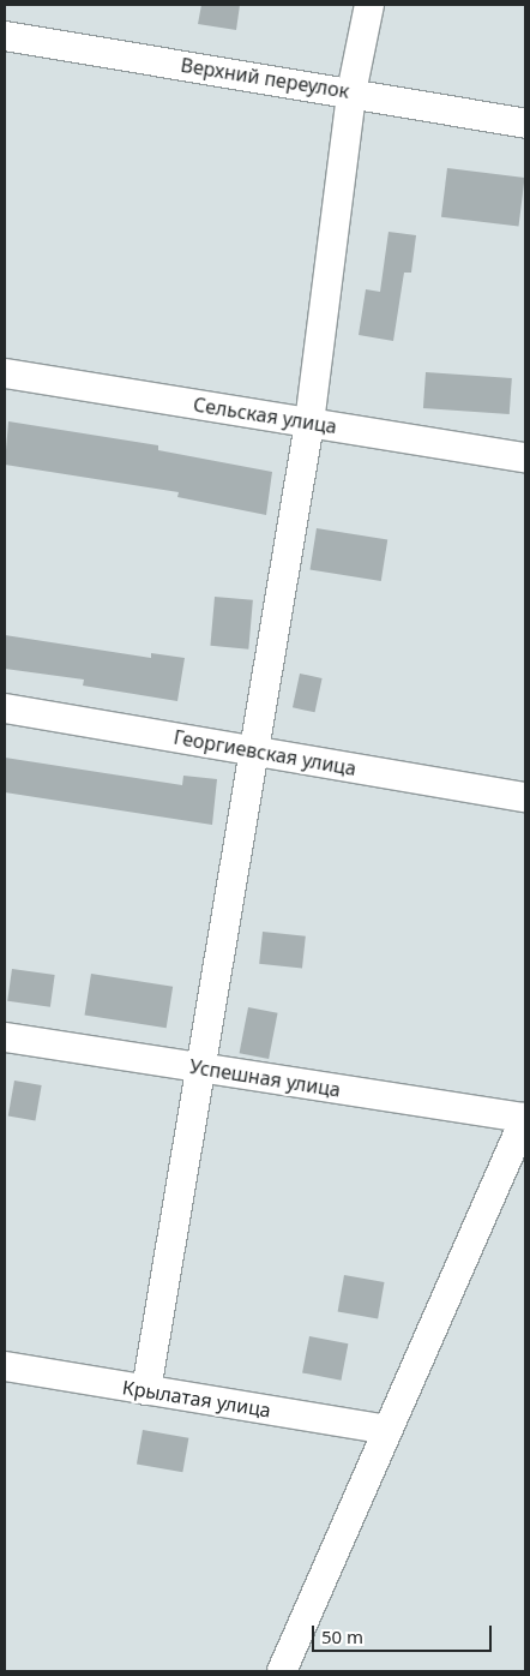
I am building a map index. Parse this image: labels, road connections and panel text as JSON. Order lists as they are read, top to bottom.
{
  "streets": {
    "street": [
      "Верхний переулок",
      "Сельская улица",
      "Георгиевская улица",
      "Успешная улица",
      "Крылатая улица"
    ]
  },
  "scale_bar": "50 m"
}
